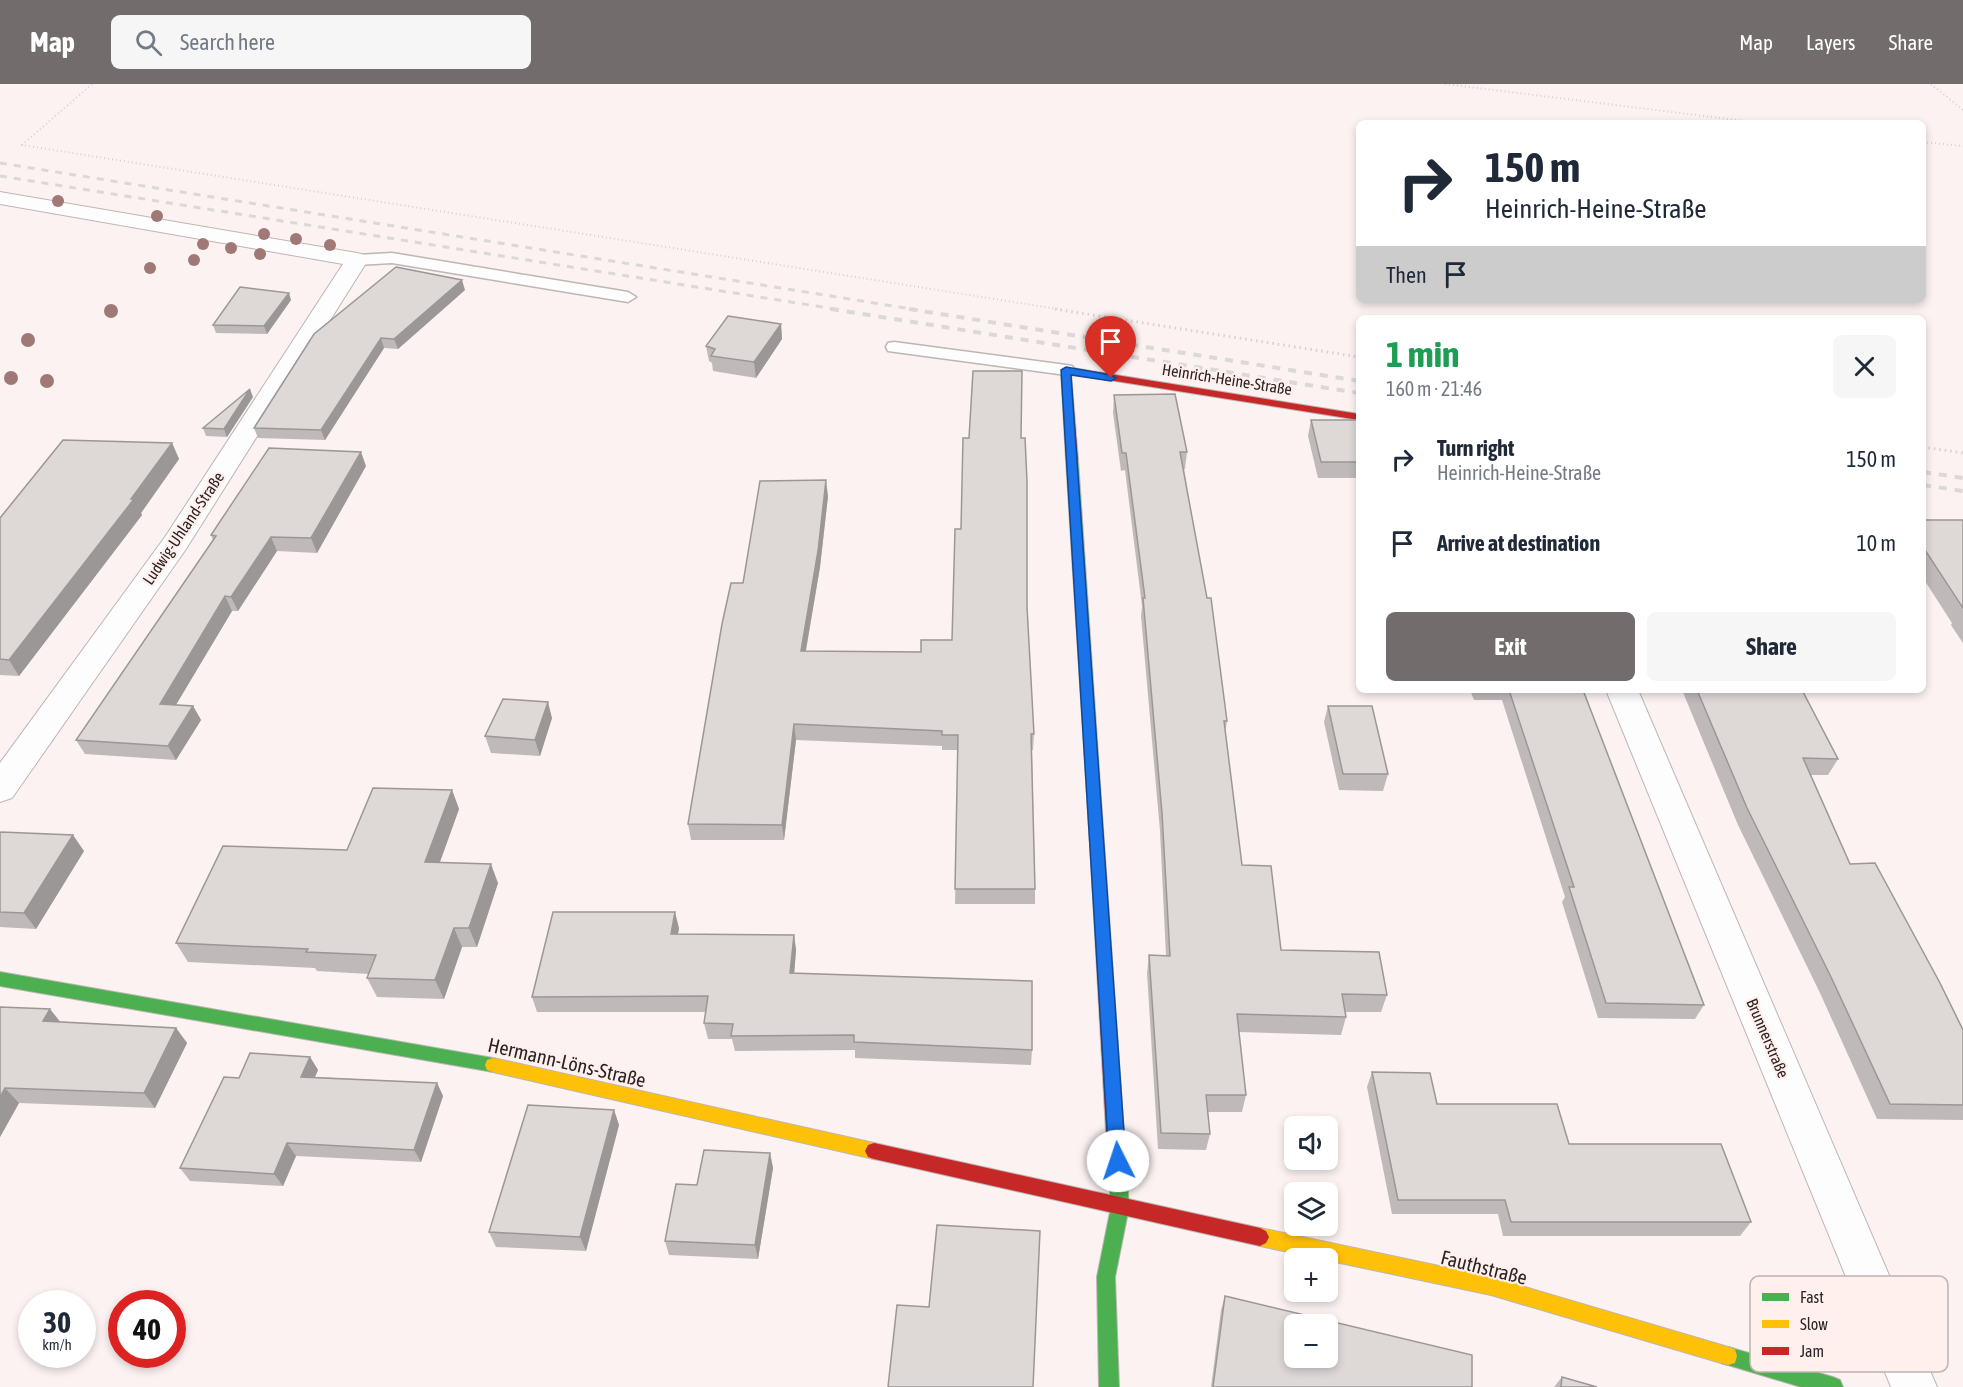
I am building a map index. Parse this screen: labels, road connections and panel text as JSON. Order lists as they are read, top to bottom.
{
  "streets": {
    "street": [
      "Heinrich-Heine-Straße",
      "Ludwig-Uhland-Straße",
      "Brunnerstraße",
      "Hermann-Löns-Straße",
      "Fauthstraße"
    ]
  },
  "crossings": [
    ["Hermann-Löns-Straße", "Fauthstraße"]
  ],
  "legend": ["Fast", "Slow", "Jam"],
  "page": {
    "header": "Map",
    "search": "Search here",
    "nav": ["Map", "Layers", "Share"],
    "turn": ["150 m", "Heinrich-Heine-Straße"],
    "then": "Then",
    "heading": ["1 min", "160 m · 21:46"],
    "list": [
      {
        "name": "Turn right",
        "note": "Heinrich-Heine-Straße",
        "value": "150 m"
      },
      {
        "name": "Arrive at destination",
        "value": "10 m"
      }
    ],
    "buttons": ["Exit", "Share"],
    "map_buttons": ["+", "−"],
    "speed": "30 km/h",
    "limit": "40"
  }
}
